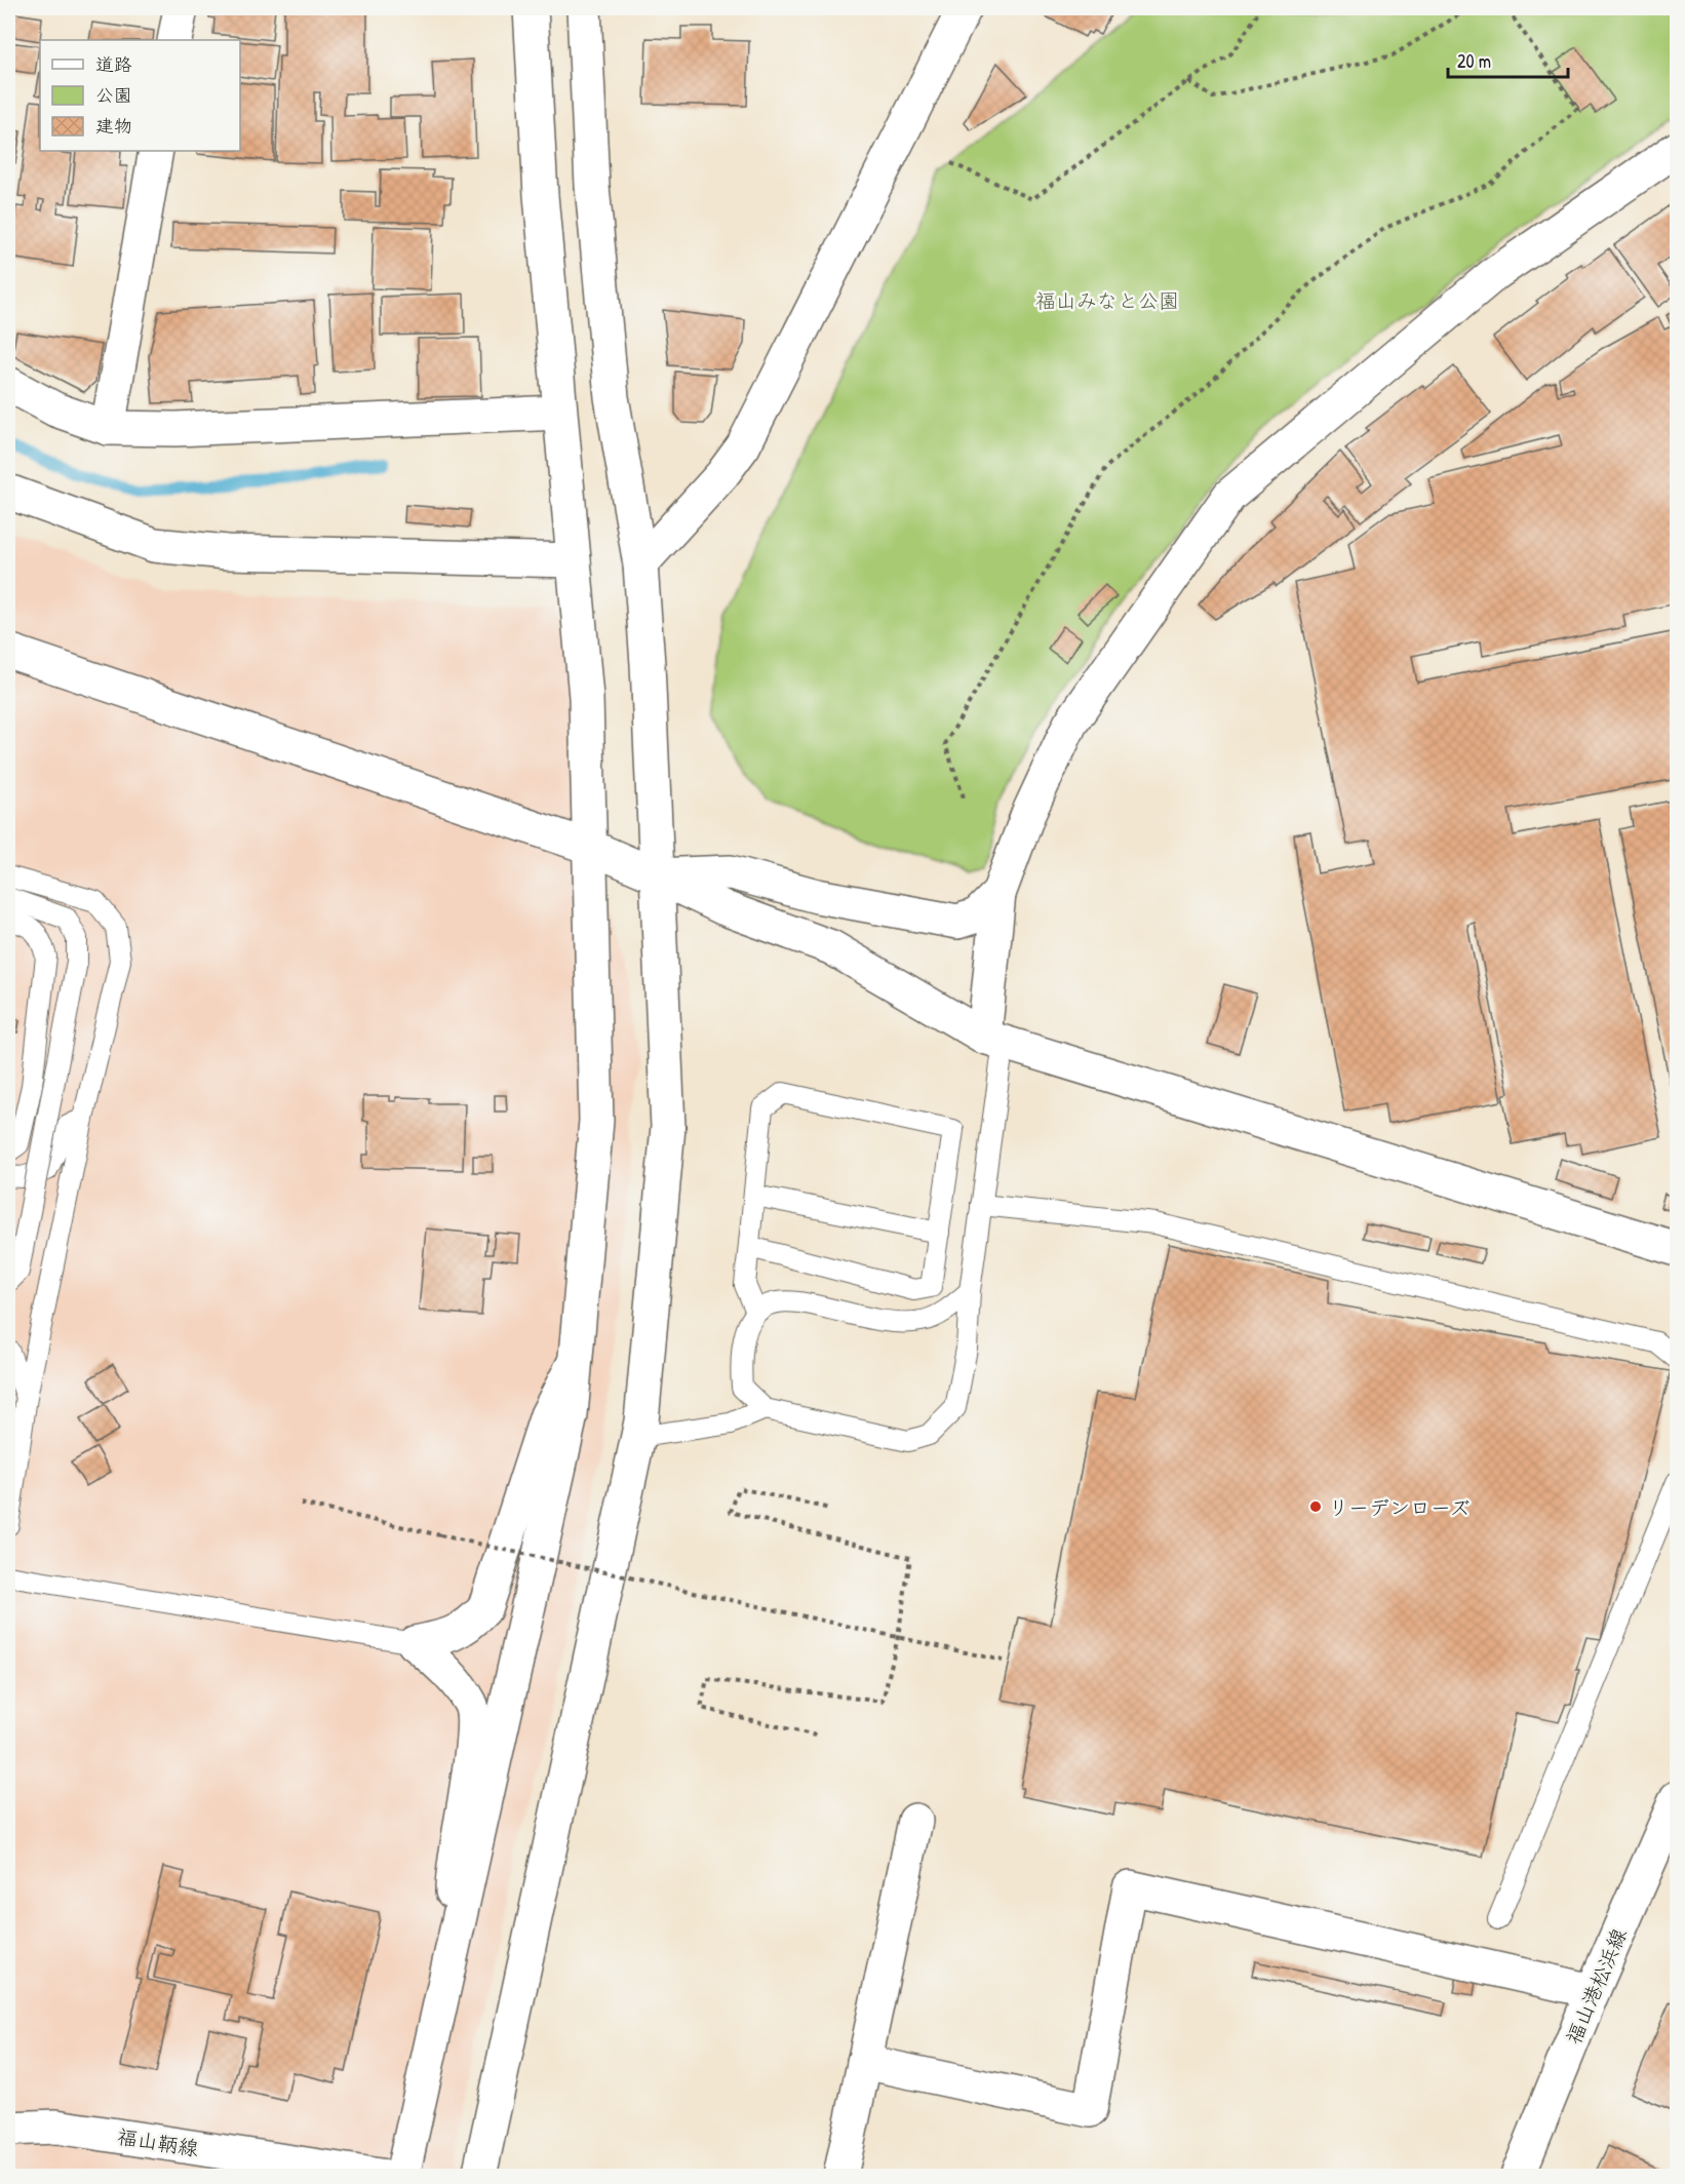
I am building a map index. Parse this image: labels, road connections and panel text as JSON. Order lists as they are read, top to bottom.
{
  "streets": {
    "street": ["福山港松浜線", "福山鞆線"]
  },
  "parks": ["福山みなと公園"],
  "places": ["リーデンローズ"],
  "legend": ["道路", "公園", "建物"],
  "scale_bar": "20 m"
}
